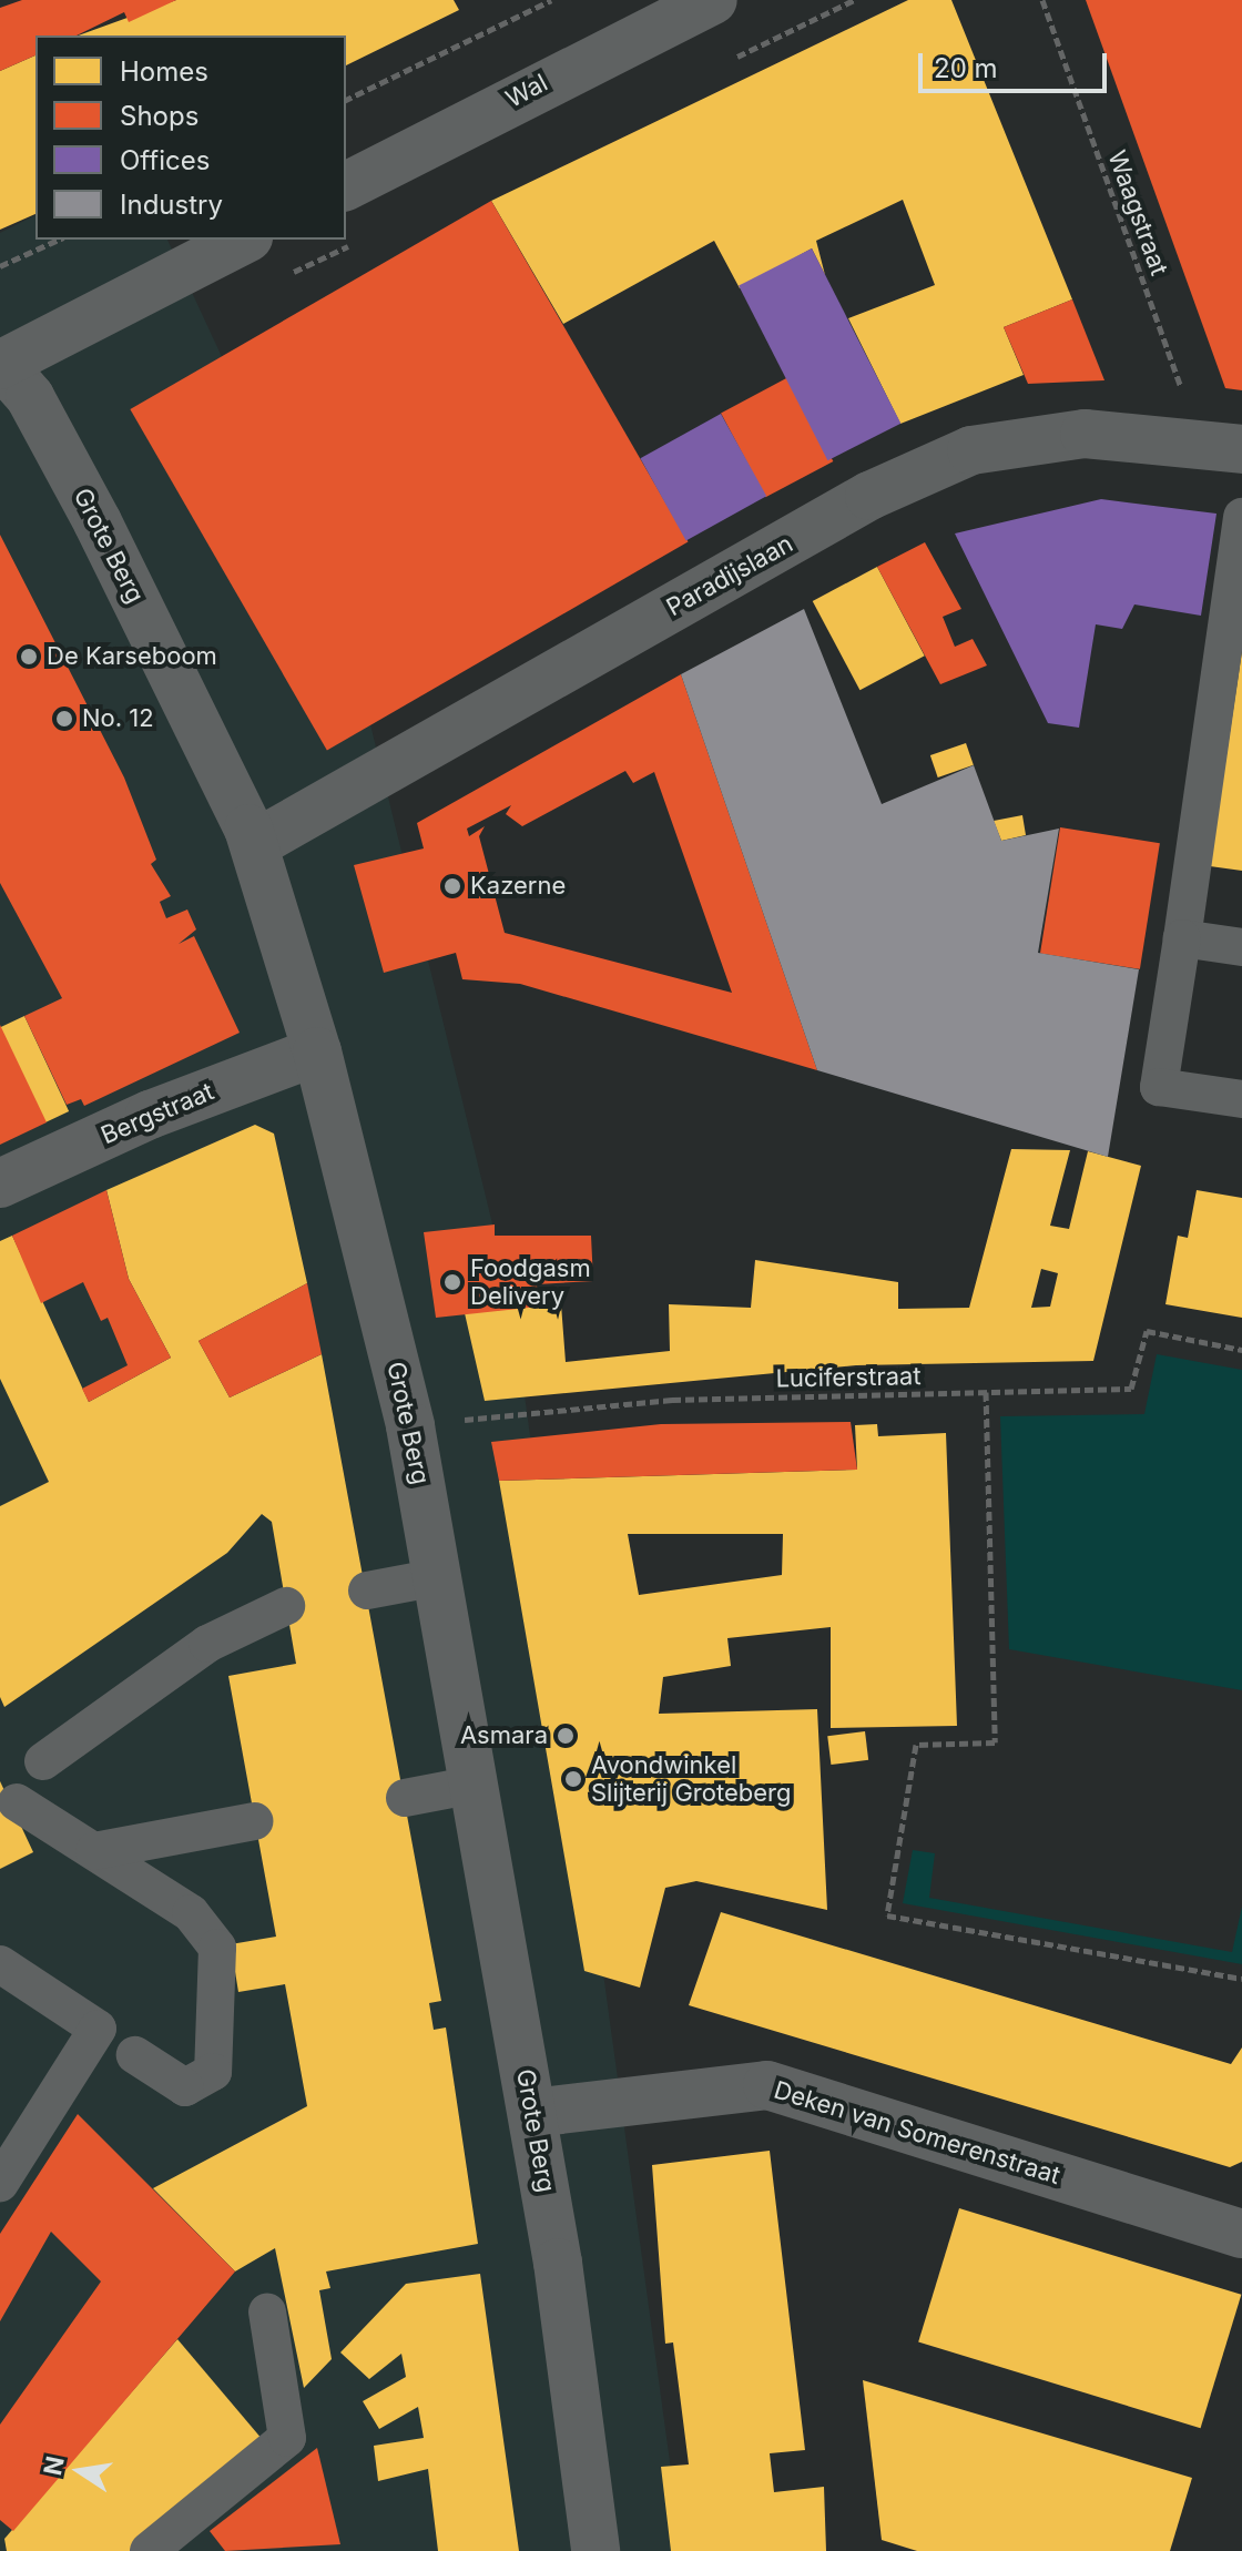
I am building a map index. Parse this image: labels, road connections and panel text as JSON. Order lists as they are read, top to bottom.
{
  "streets": {
    "street": [
      "Wal",
      "Grote Berg",
      "Paradijslaan",
      "Bergstraat",
      "Deken van Somerenstraat"
    ],
    "path": ["Waagstraat", "Luciferstraat"]
  },
  "crossings": [
    ["Waagstraat", "Paradijslaan"],
    ["Grote Berg", "Paradijslaan"],
    ["Grote Berg", "Bergstraat"],
    ["Grote Berg", "Luciferstraat"],
    ["Grote Berg", "Deken van Somerenstraat"]
  ],
  "places": [
    "De Karseboom",
    "No. 12",
    "Kazerne",
    "Foodgasm Delivery",
    "Asmara",
    "Avondwinkel Slijterij Groteberg"
  ],
  "legend": [
    "Homes",
    "Shops",
    "Offices",
    "Industry"
  ],
  "scale_bar": "20 m",
  "north": "left"
}
